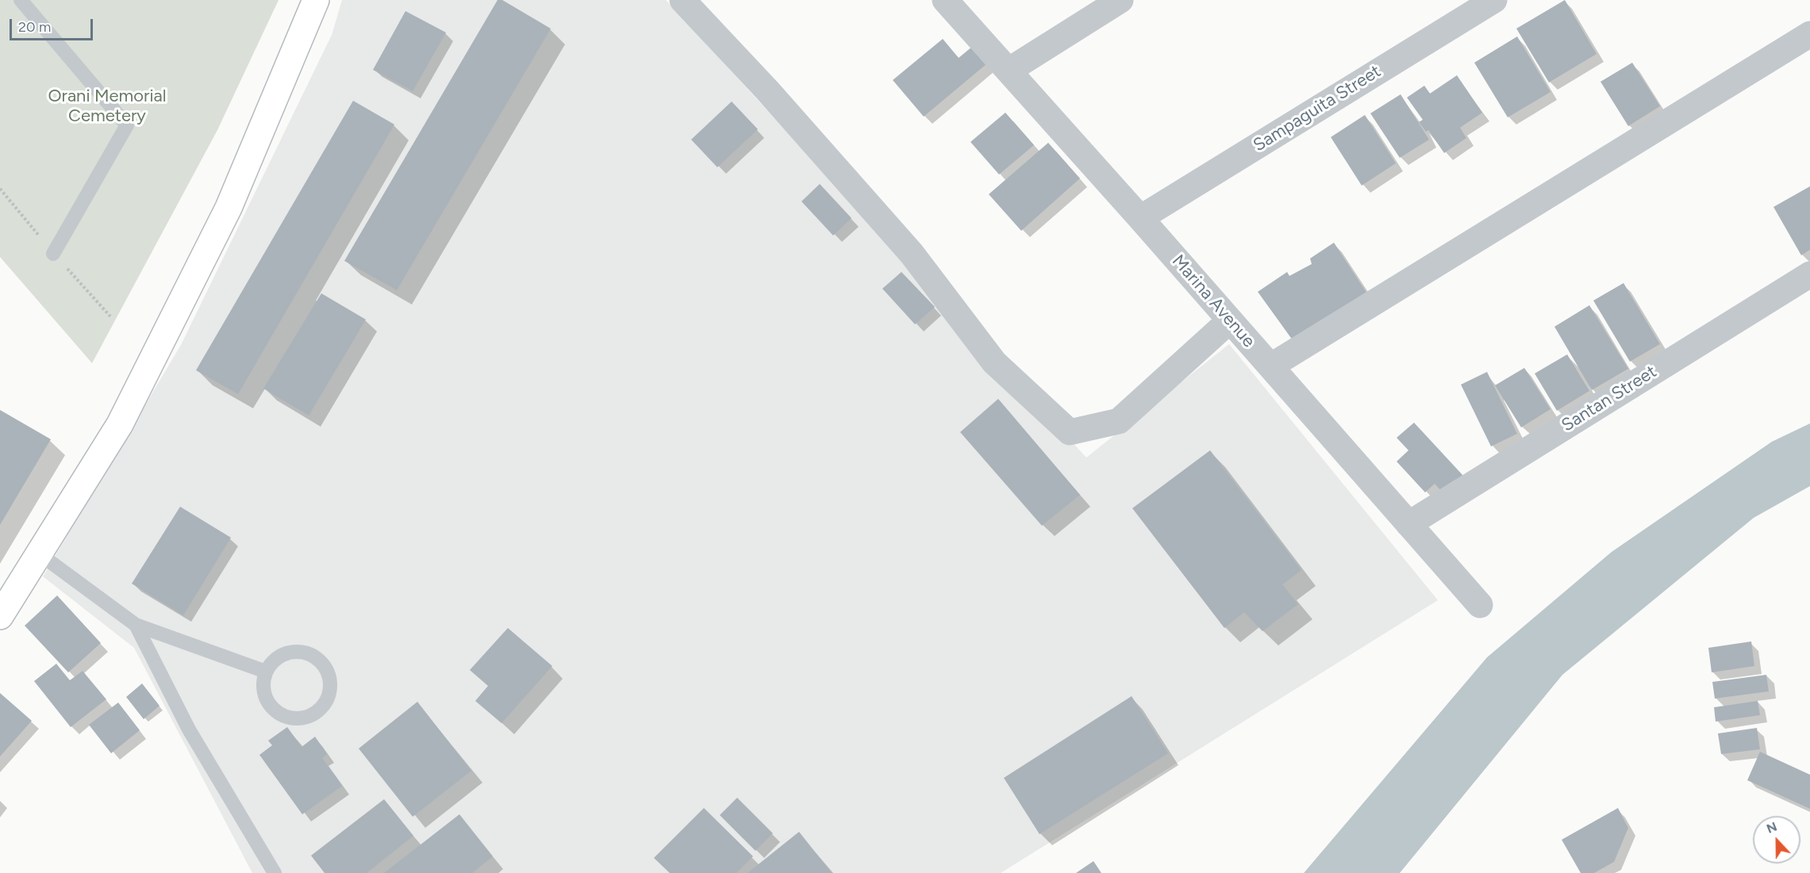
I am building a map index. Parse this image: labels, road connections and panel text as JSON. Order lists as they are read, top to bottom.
{
  "streets": {
    "street": ["Sampaguita Street", "Marina Avenue", "Santan Street"]
  },
  "crossings": [
    ["Sampaguita Street", "Marina Avenue"],
    ["Marina Avenue", "Santan Street"]
  ],
  "parks": ["Orani Memorial Cemetery"],
  "scale_bar": "20 m",
  "north": "top"
}
